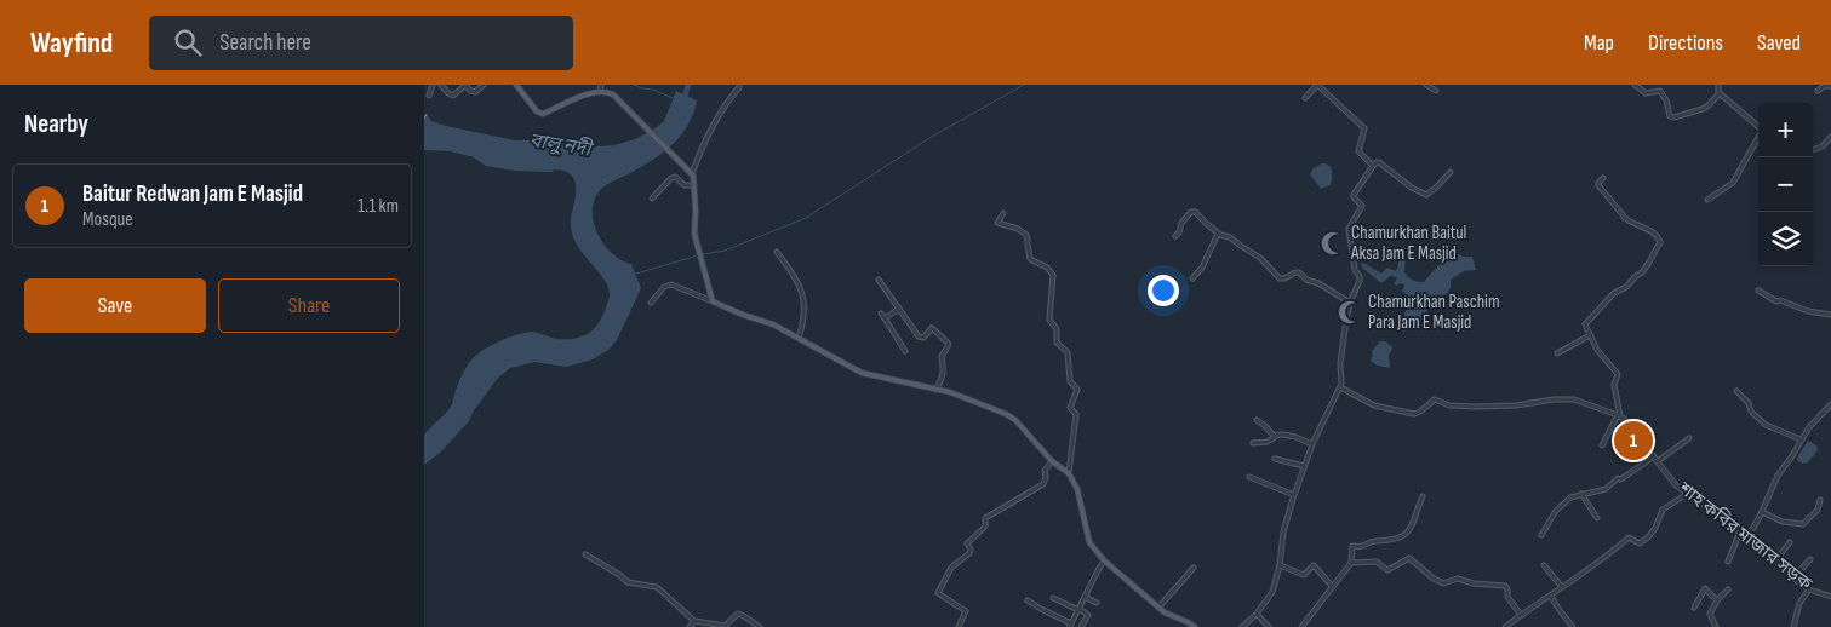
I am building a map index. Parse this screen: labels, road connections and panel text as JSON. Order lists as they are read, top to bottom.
{
  "streets": {
    "street": ["শাহ কবির মাজার সড়ক"]
  },
  "water": ["বালু নদী"],
  "places": {
    "mosque": ["Chamurkhan Baitul Aksa Jam E Masjid", "Chamurkhan Paschim Para Jam E Masjid"]
  },
  "page": {
    "header": "Wayfind",
    "search": "Search here",
    "nav": ["Map", "Directions", "Saved"],
    "heading": "Nearby",
    "map_buttons": ["+", "−"],
    "list": [
      {
        "mark": "1",
        "name": "Baitur Redwan Jam E Masjid",
        "note": "Mosque",
        "value": "1.1 km"
      }
    ],
    "buttons": ["Save", "Share"],
    "pins": "1"
  }
}
